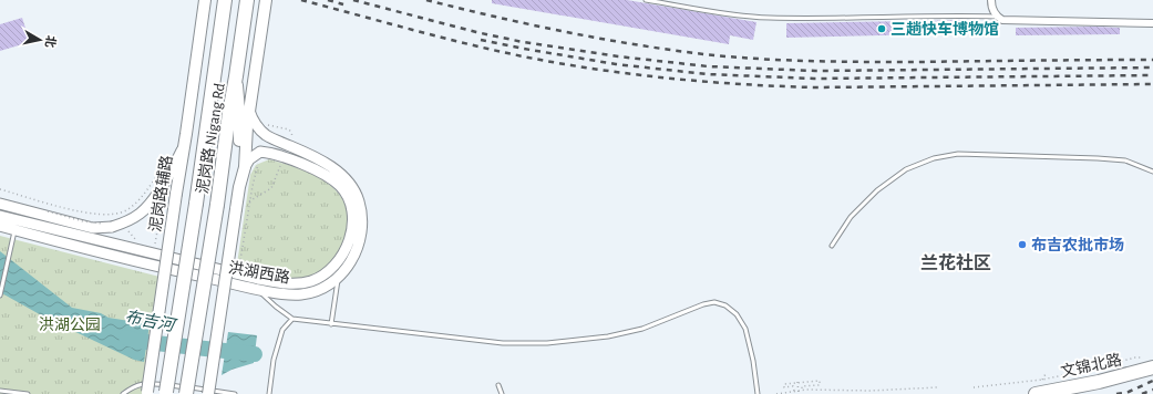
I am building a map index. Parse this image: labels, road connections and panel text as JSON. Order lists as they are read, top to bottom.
{
  "streets": {
    "highway": ["泥岗路 Nigang Rd", "文锦北路"],
    "main road": ["泥岗路辅路", "洪湖西路"]
  },
  "districts": ["兰花社区"],
  "water": ["布吉河"],
  "parks": ["洪湖公园"],
  "places": ["三趟快车博物馆", "布吉农批市场"],
  "north": "right"
}
